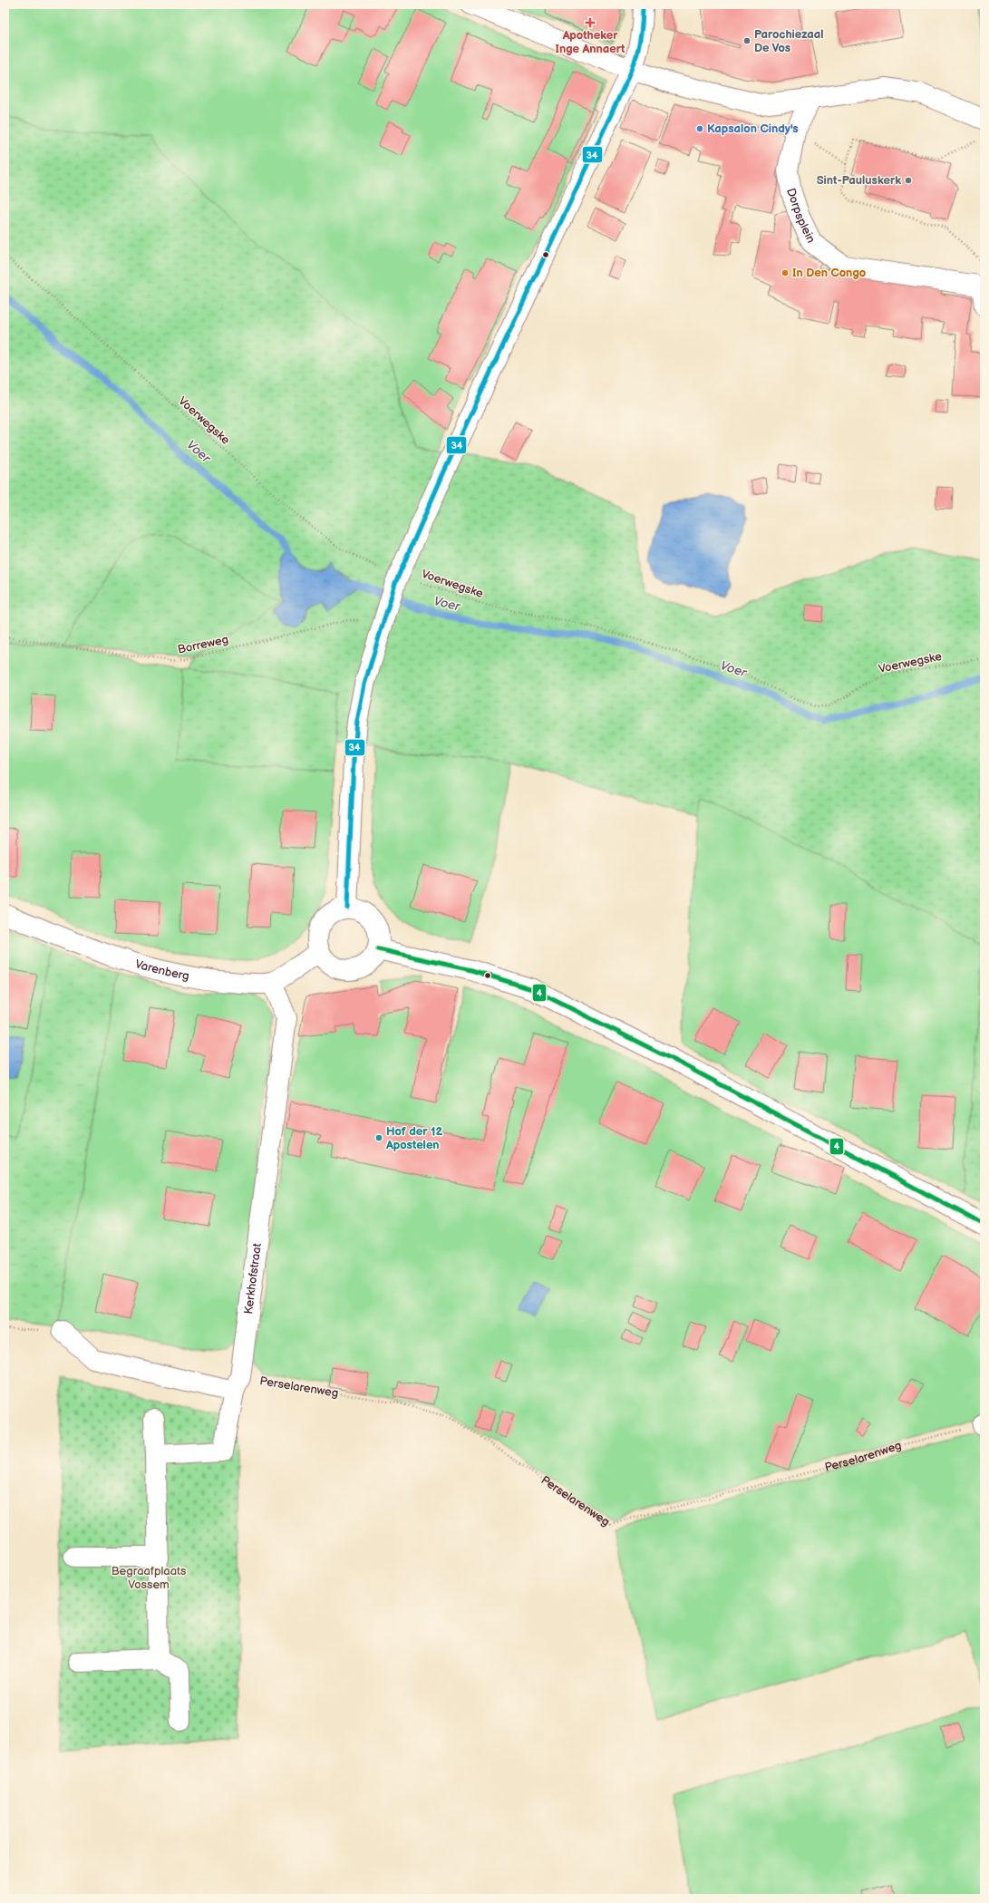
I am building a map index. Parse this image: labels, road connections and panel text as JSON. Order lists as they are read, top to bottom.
{
  "streets": {
    "street": ["Dorpsplein", "Varenberg", "Kerkhofstraat"],
    "path": ["Voerwegske", "Borreweg", "Perselarenweg"]
  },
  "crossings": [
    ["Varenberg", "Kerkhofstraat"],
    ["Kerkhofstraat", "Perselarenweg"]
  ],
  "water": ["Voer"],
  "parks": ["Begraafplaats Vossem"],
  "places": {
    "health": ["Apotheker Inge Annaert"],
    "other": [
      "Parochiezaal De Vos",
      "Kapsalon Cindy's",
      "Sint-Pauluskerk",
      "In Den Congo",
      "Hof der 12 Apostelen"
    ]
  },
  "lines": ["transit line 34", "transit line 4"]
}
